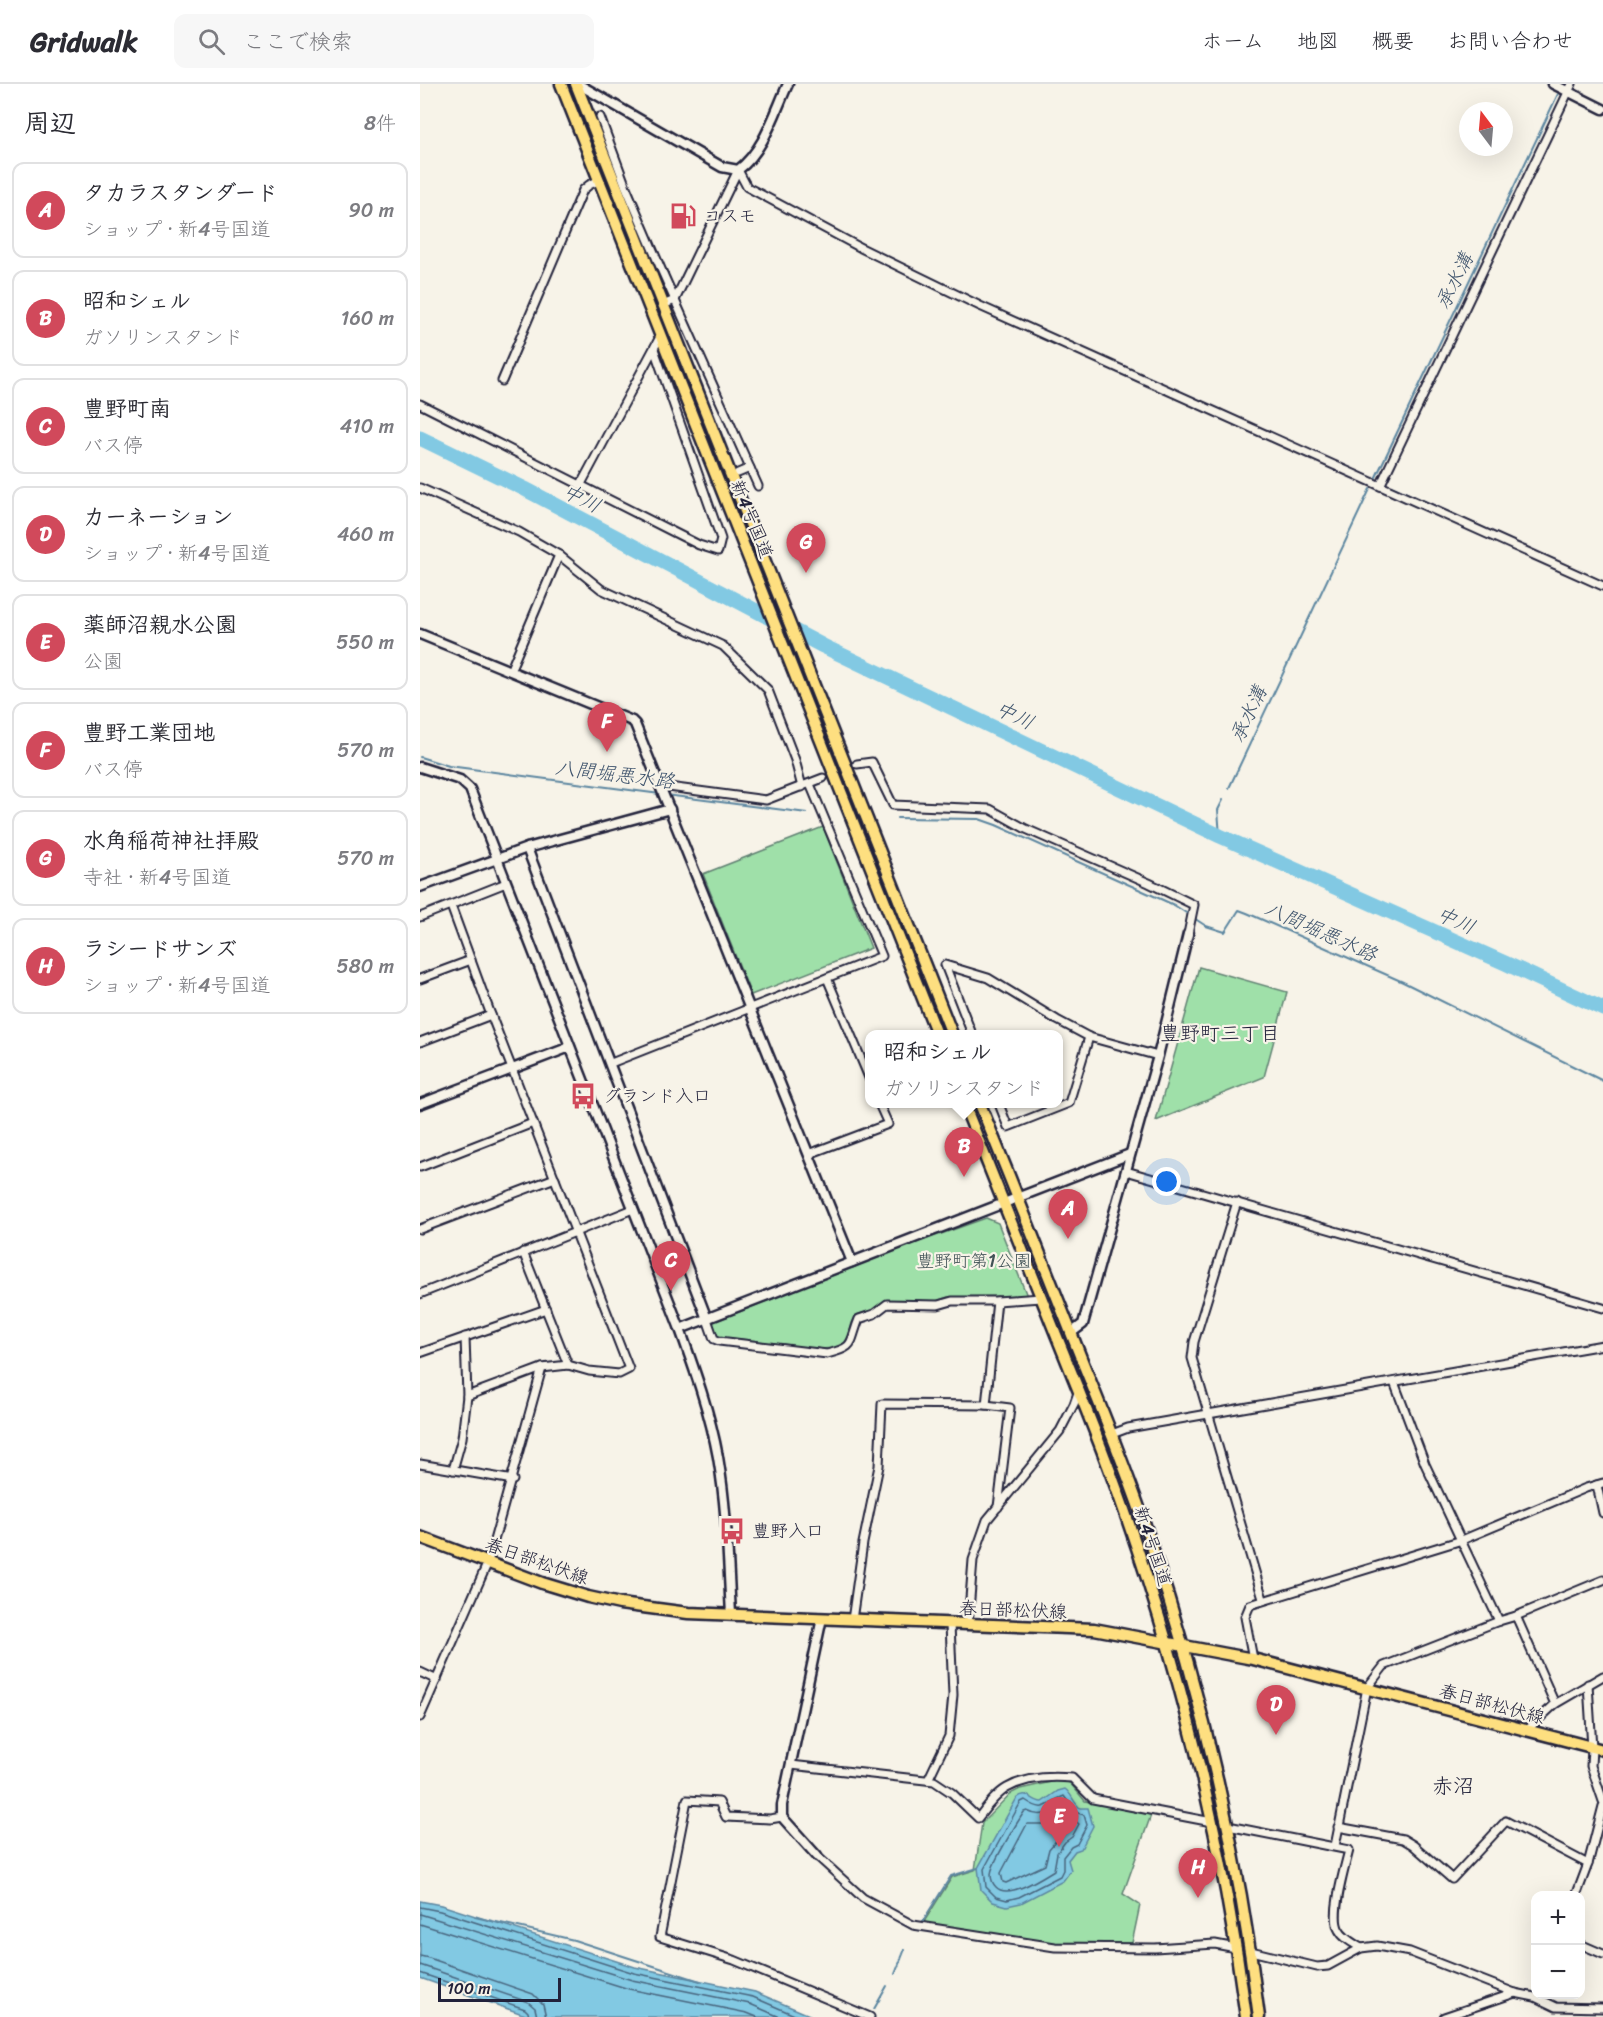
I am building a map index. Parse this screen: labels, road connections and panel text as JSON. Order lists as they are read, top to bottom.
{
  "streets": {
    "main road": ["新4号国道", "春日部松伏線"]
  },
  "crossings": [
    ["新4号国道", "春日部松伏線"]
  ],
  "districts": ["豊野町三丁目", "赤沼"],
  "water": ["承水溝", "中川", "八間堀悪水路"],
  "parks": ["豊野町第1公園"],
  "places": {
    "fuel station": ["コスモ"],
    "bus stop": ["グランド入口", "豊野入口"]
  },
  "scale_bar": "100 m",
  "north": "top",
  "page": {
    "header": "Gridwalk",
    "search": "ここで検索",
    "nav": [
      "ホーム",
      "地図",
      "概要",
      "お問い合わせ"
    ],
    "heading": ["周辺", "8件"],
    "list": [
      {
        "mark": "A",
        "name": "タカラスタンダード",
        "note": "ショップ · 新4号国道",
        "value": "90 m"
      },
      {
        "mark": "B",
        "name": "昭和シェル",
        "note": "ガソリンスタンド",
        "value": "160 m"
      },
      {
        "mark": "C",
        "name": "豊野町南",
        "note": "バス停",
        "value": "410 m"
      },
      {
        "mark": "D",
        "name": "カーネーション",
        "note": "ショップ · 新4号国道",
        "value": "460 m"
      },
      {
        "mark": "E",
        "name": "薬師沼親水公園",
        "note": "公園",
        "value": "550 m"
      },
      {
        "mark": "F",
        "name": "豊野工業団地",
        "note": "バス停",
        "value": "570 m"
      },
      {
        "mark": "G",
        "name": "水角稲荷神社拝殿",
        "note": "寺社 · 新4号国道",
        "value": "570 m"
      },
      {
        "mark": "H",
        "name": "ラシードサンズ",
        "note": "ショップ · 新4号国道",
        "value": "580 m"
      }
    ],
    "pins": [
      "G",
      "F",
      "B",
      "A",
      "C",
      "D",
      "E",
      "H"
    ],
    "popup": ["昭和シェル", "ガソリンスタンド"],
    "map_buttons": ["+", "−"],
    "scale": "100 m"
  }
}
